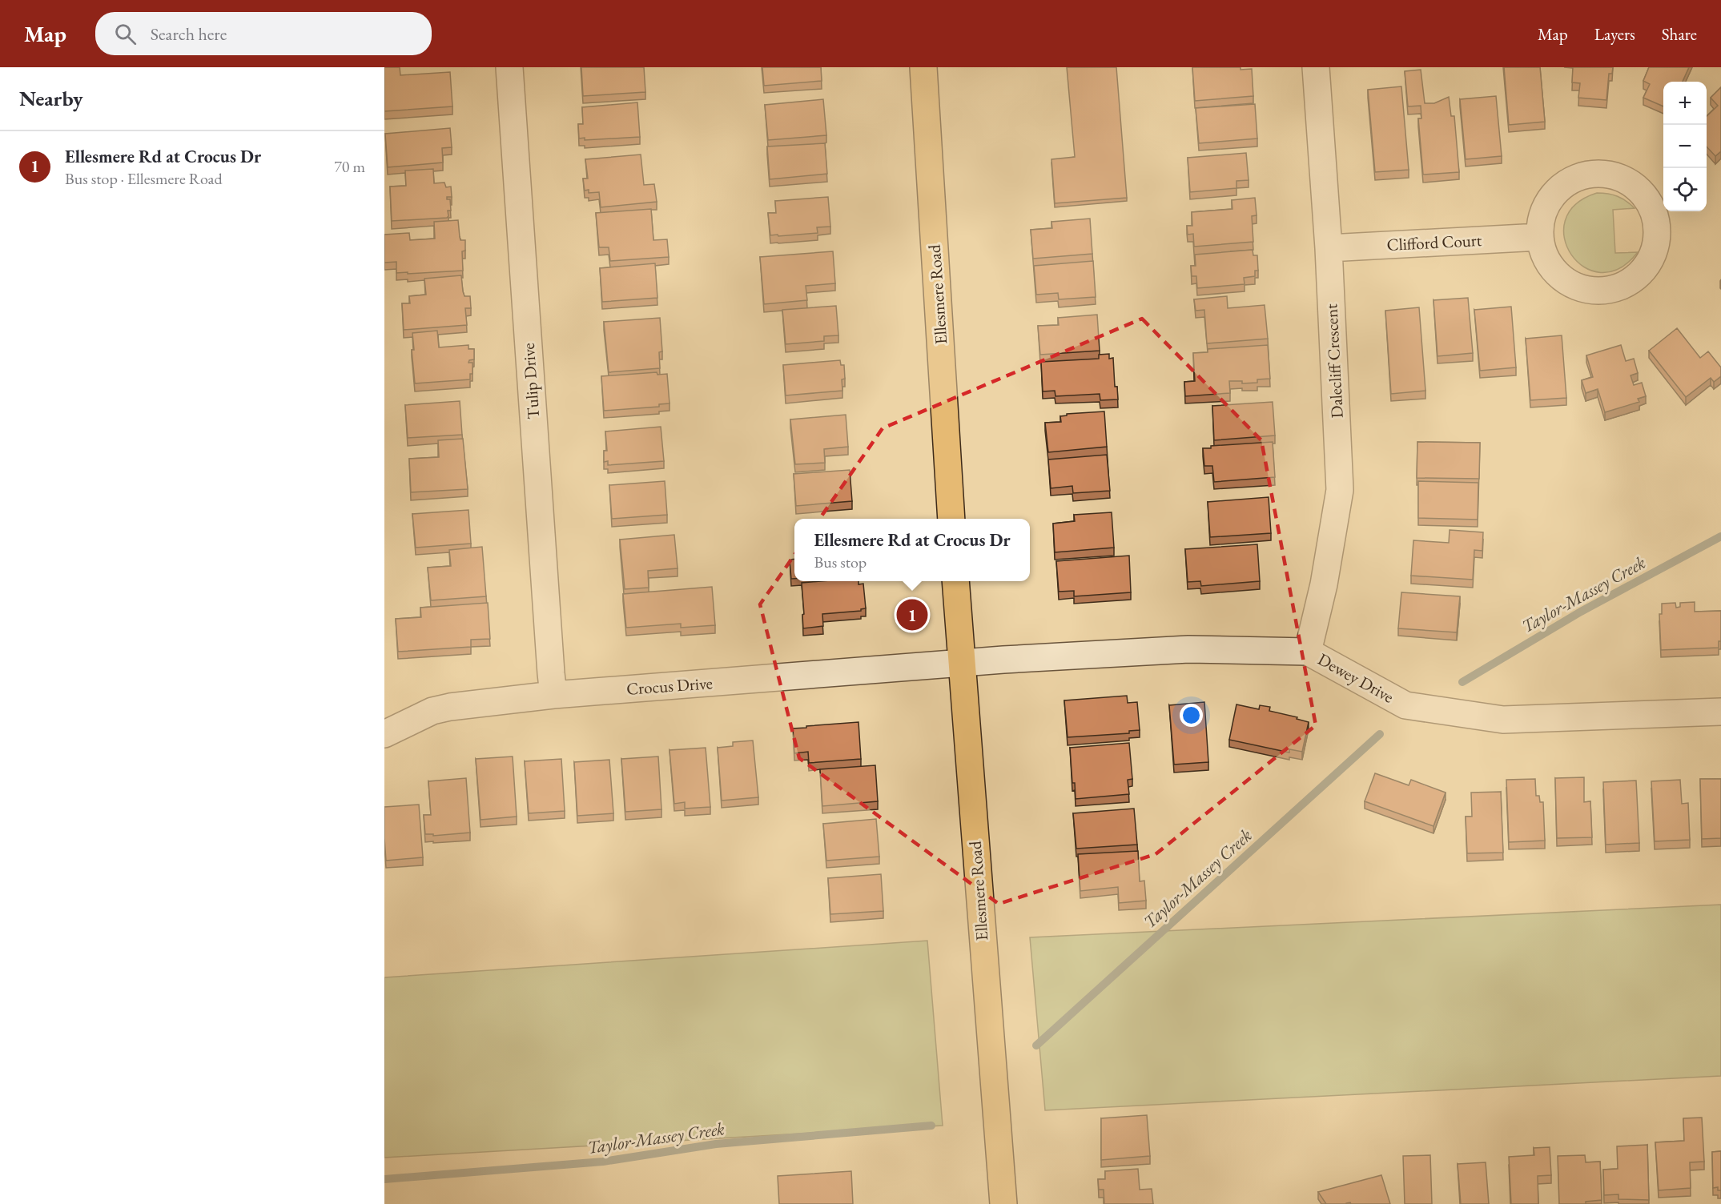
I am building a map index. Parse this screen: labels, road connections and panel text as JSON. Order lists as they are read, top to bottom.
{
  "streets": {
    "main road": ["Ellesmere Road"],
    "street": [
      "Clifford Court",
      "Dalecliff Crescent",
      "Tulip Drive",
      "Dewey Drive",
      "Crocus Drive"
    ]
  },
  "crossings": [
    ["Clifford Court", "Dalecliff Crescent"],
    ["Ellesmere Road", "Dewey Drive"],
    ["Ellesmere Road", "Crocus Drive"],
    ["Dalecliff Crescent", "Dewey Drive"],
    ["Tulip Drive", "Crocus Drive"],
    ["Dewey Drive", "Crocus Drive"]
  ],
  "water": ["Taylor-Massey Creek"],
  "page": {
    "header": "Map",
    "search": "Search here",
    "nav": ["Map", "Layers", "Share"],
    "heading": "Nearby",
    "map_buttons": ["+", "−"],
    "list": [
      {
        "mark": "1",
        "name": "Ellesmere Rd at Crocus Dr",
        "note": "Bus stop · Ellesmere Road",
        "value": "70 m"
      }
    ],
    "popup": ["Ellesmere Rd at Crocus Dr", "Bus stop"],
    "pins": "1"
  }
}
